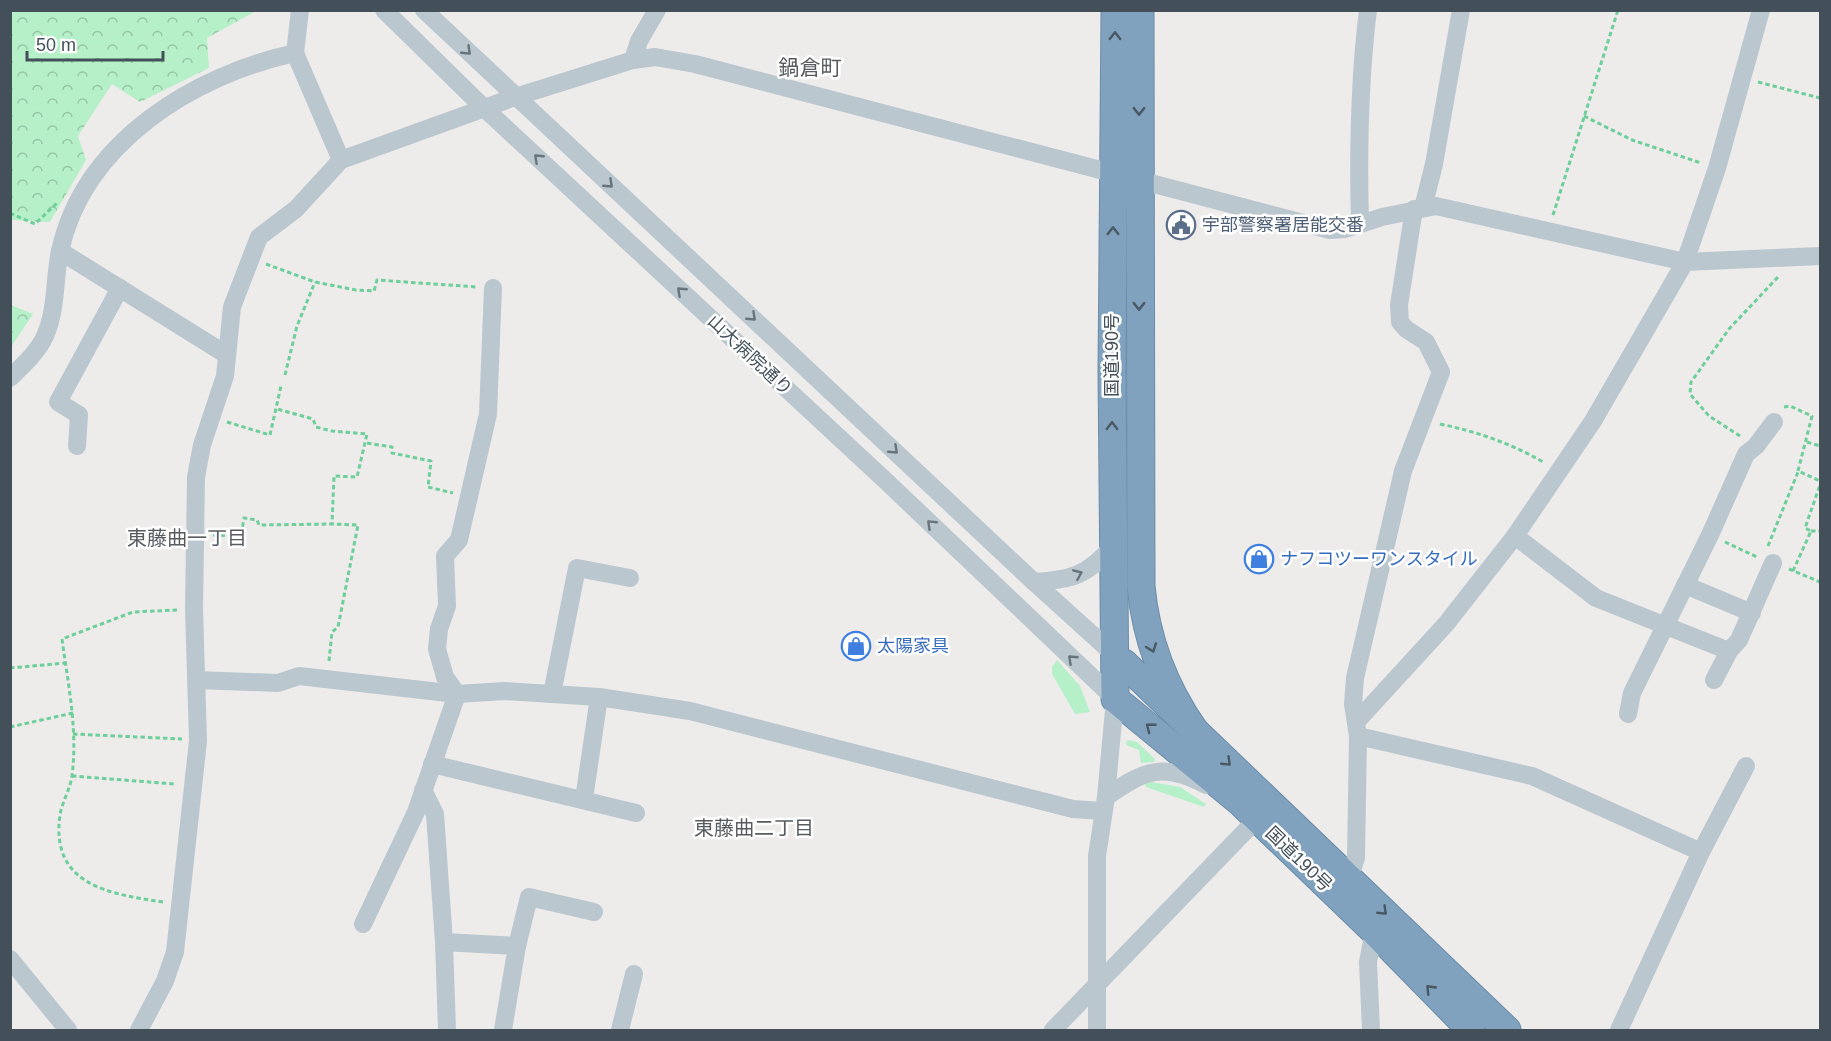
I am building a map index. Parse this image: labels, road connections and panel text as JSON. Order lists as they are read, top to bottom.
{
  "streets": {
    "highway": ["国道190号"],
    "street": ["山大病院通り"]
  },
  "crossings": [
    ["山大病院通り", "国道190号"]
  ],
  "districts": ["鍋倉町", "東藤曲一丁目", "東藤曲二丁目"],
  "places": {
    "public building": ["宇部警察署居能交番"],
    "shop": ["ナフコツーワンスタイル", "太陽家具"]
  },
  "scale_bar": "50 m"
}
